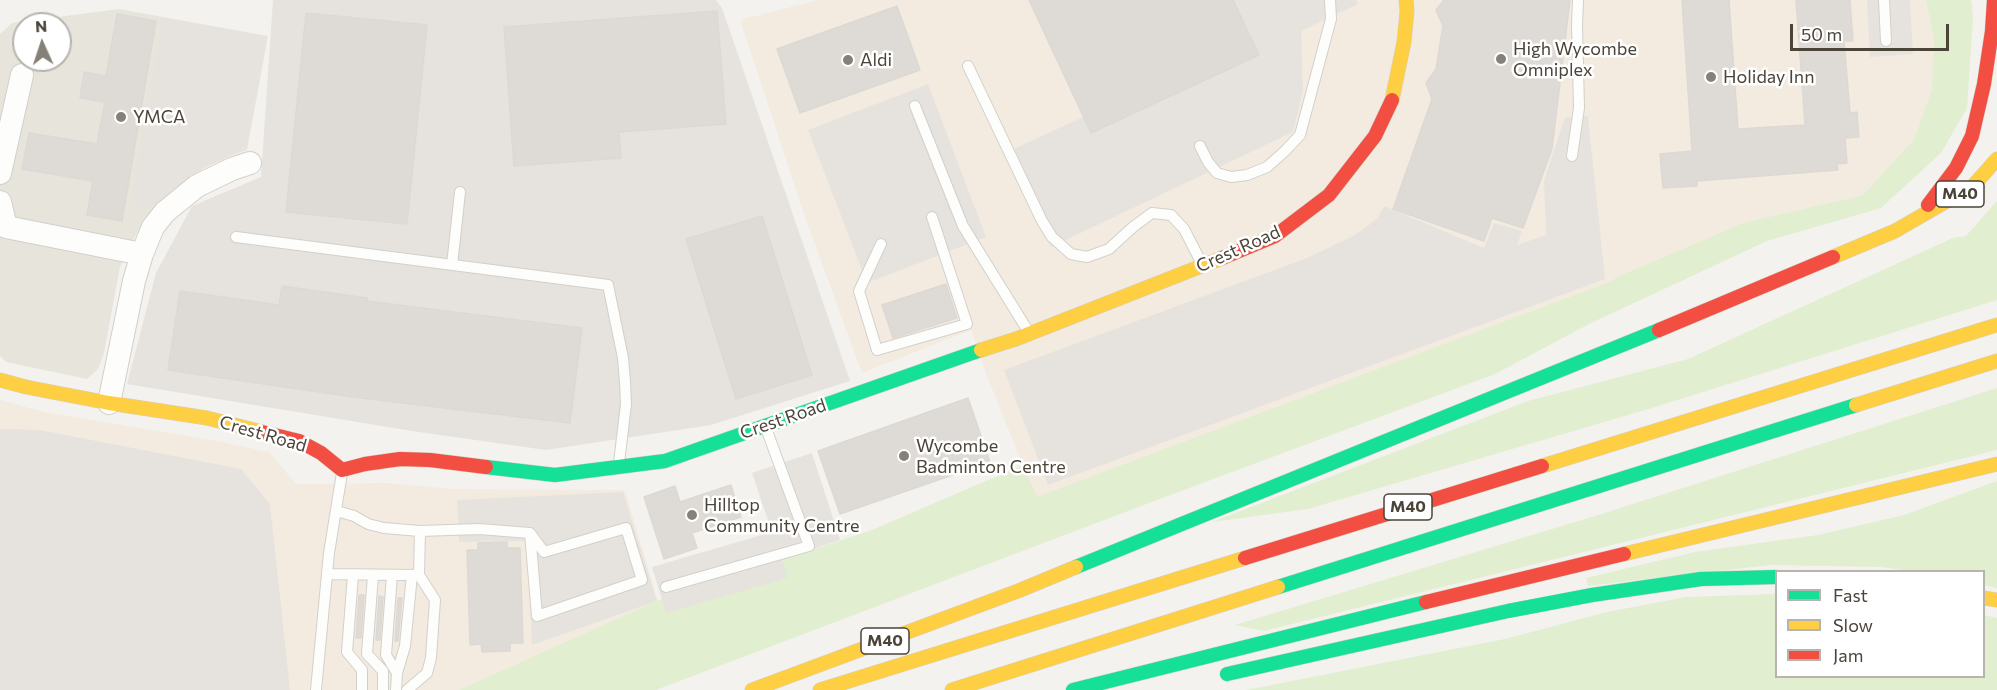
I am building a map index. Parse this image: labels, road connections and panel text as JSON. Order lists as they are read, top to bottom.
{
  "streets": {
    "main road": ["M40", "Crest Road"]
  },
  "places": [
    "High Wycombe Omniplex",
    "Aldi",
    "Holiday Inn",
    "YMCA",
    "Wycombe Badminton Centre",
    "Hilltop Community Centre"
  ],
  "legend": ["Fast", "Slow", "Jam"],
  "scale_bar": "50 m",
  "north": "top"
}
